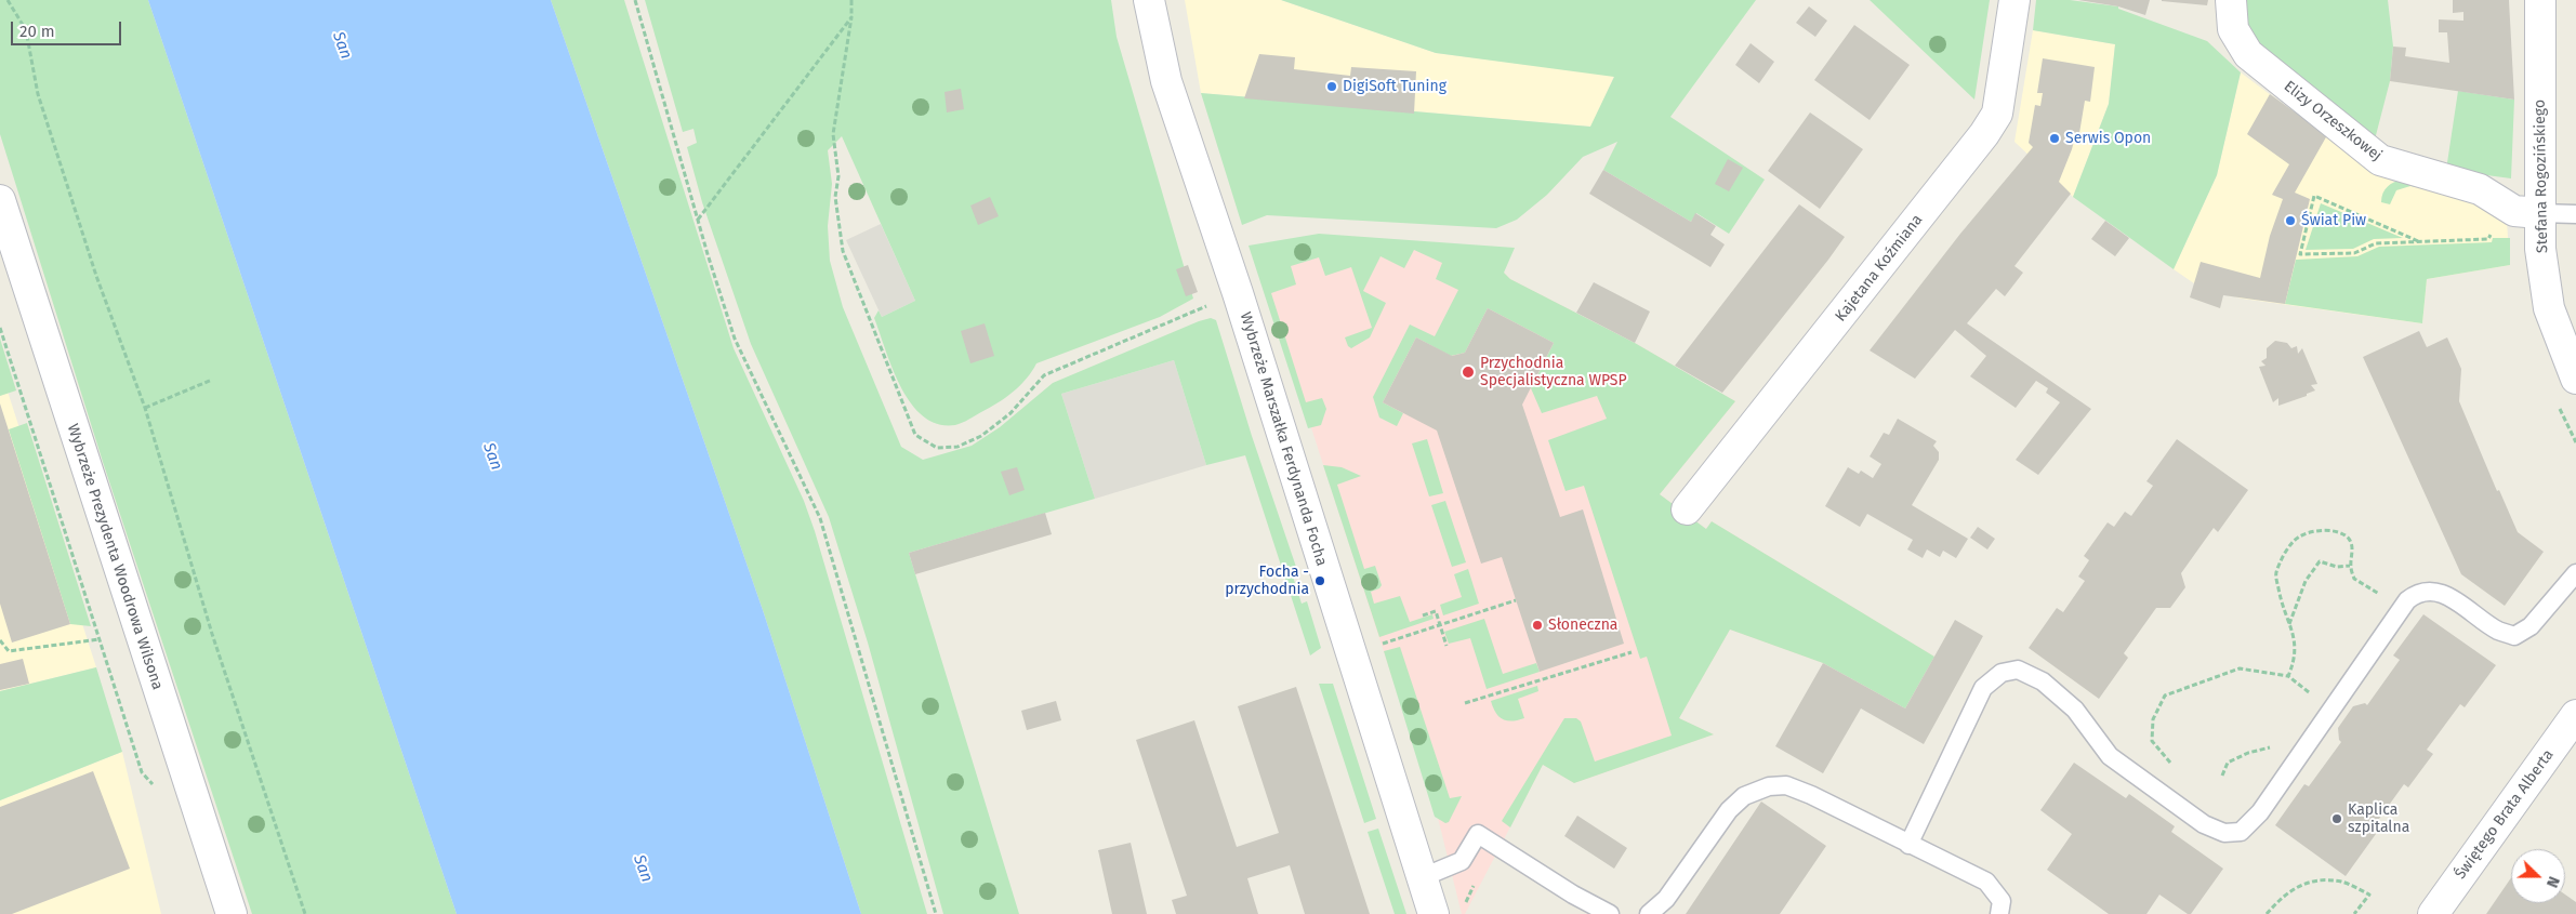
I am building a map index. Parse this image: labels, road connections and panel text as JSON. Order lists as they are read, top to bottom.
{
  "streets": {
    "street": [
      "Elizy Orzeszkowej",
      "Stefana Rogozińskiego",
      "Kajetana Koźmiana",
      "Wybrzeże Marszałka Ferdynanda Focha",
      "Wybrzeże Prezydenta Woodrowa Wilsona",
      "Świętego Brata Alberta"
    ]
  },
  "crossings": [
    ["Elizy Orzeszkowej", "Stefana Rogozińskiego"]
  ],
  "water": ["San"],
  "places": [
    "DigiSoft Tuning",
    "Serwis Opon",
    "Świat Piw",
    "Przychodnia Specjalistyczna WPSP",
    "Focha - przychodnia",
    "Słoneczna",
    "Kaplica szpitalna"
  ],
  "scale_bar": "20 m",
  "north": "right"
}
